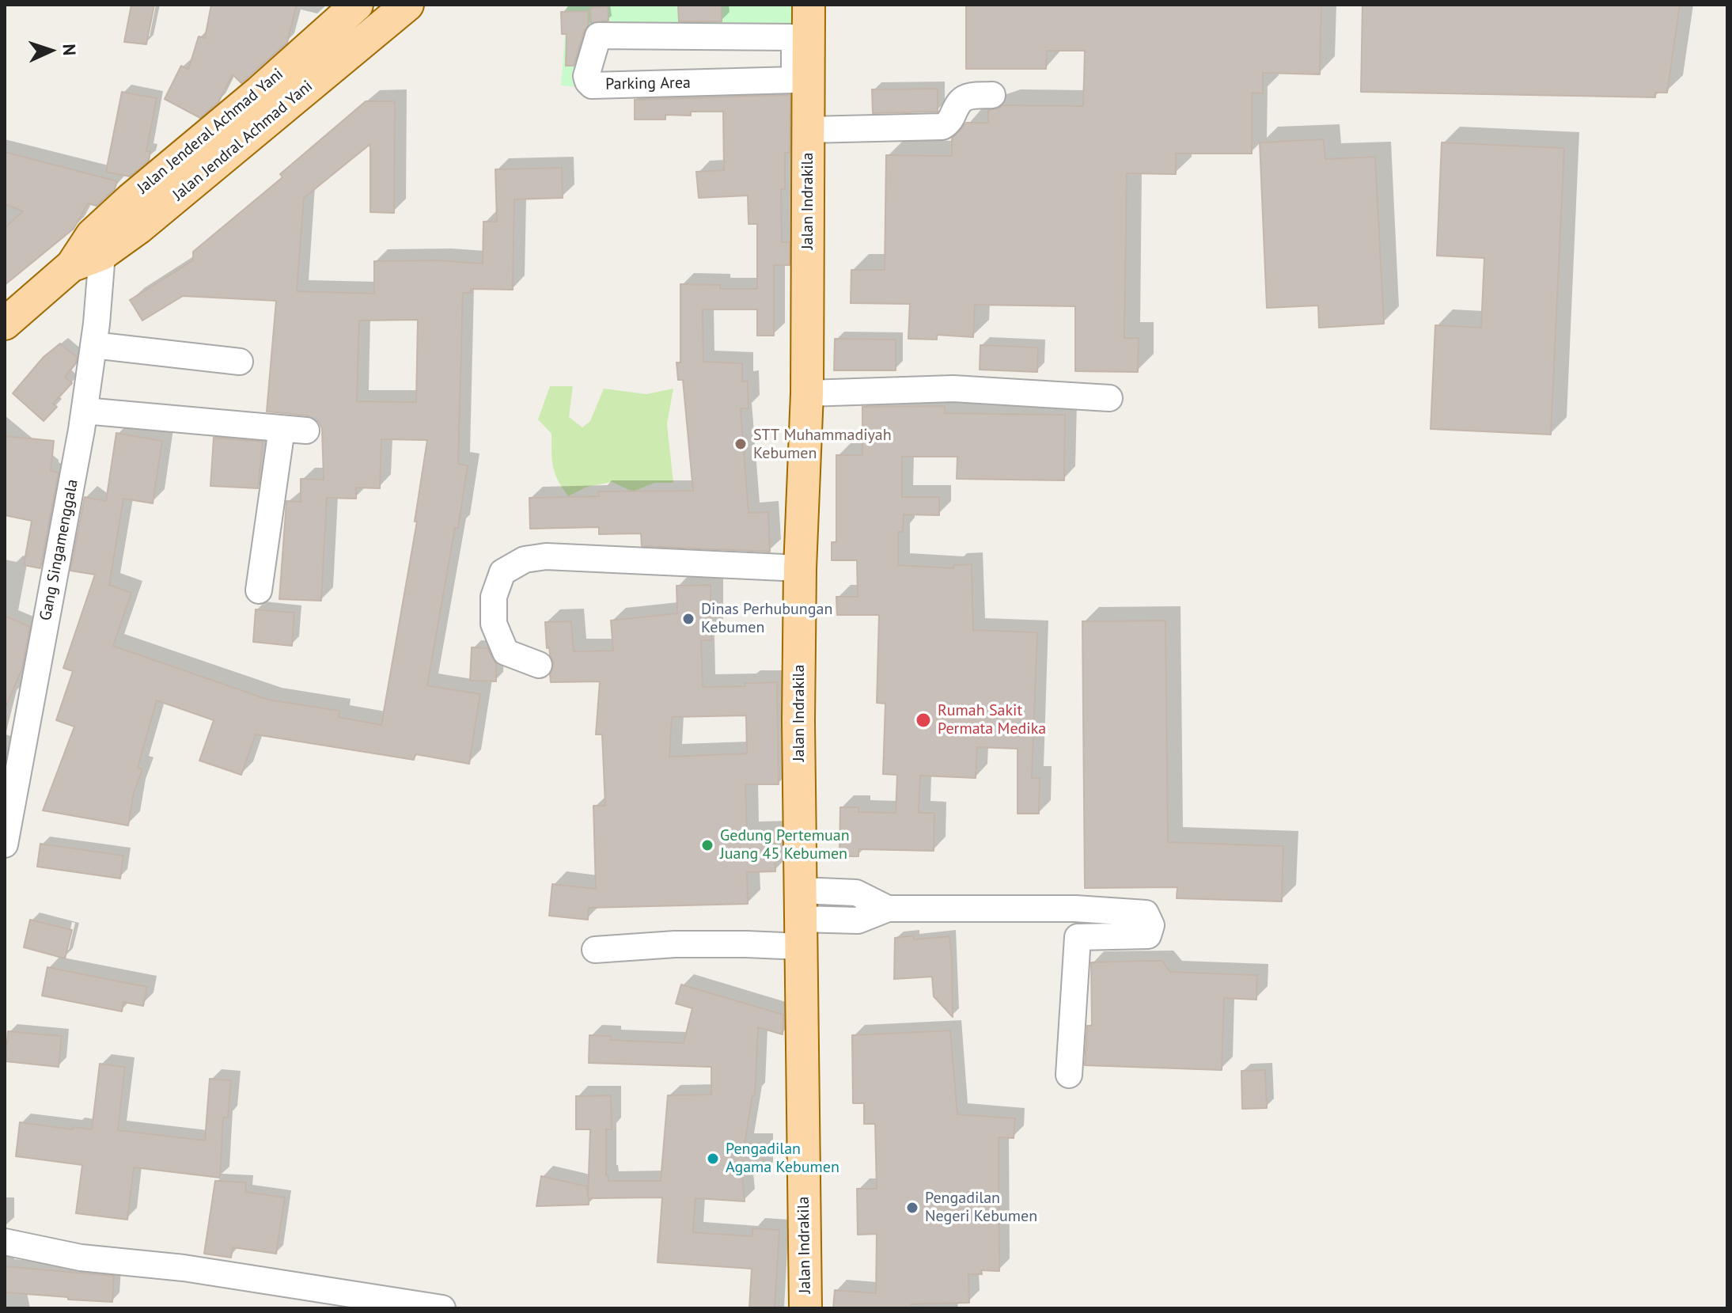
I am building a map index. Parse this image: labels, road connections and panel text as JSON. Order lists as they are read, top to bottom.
{
  "streets": {
    "main road": ["Jalan Jenderal Achmad Yani", "Jalan Jendral Achmad Yani", "Jalan Indrakila"],
    "street": ["Parking Area", "Gang Singamenggala"]
  },
  "crossings": [
    ["Parking Area", "Jalan Indrakila"],
    ["Jalan Jenderal Achmad Yani", "Jalan Jendral Achmad Yani"],
    ["Jalan Jenderal Achmad Yani", "Gang Singamenggala"],
    ["Jalan Jendral Achmad Yani", "Gang Singamenggala"]
  ],
  "places": [
    "STT Muhammadiyah Kebumen",
    "Dinas Perhubungan Kebumen",
    "Rumah Sakit Permata Medika",
    "Gedung Pertemuan Juang 45 Kebumen",
    "Pengadilan Agama Kebumen",
    "Pengadilan Negeri Kebumen"
  ],
  "north": "right"
}
